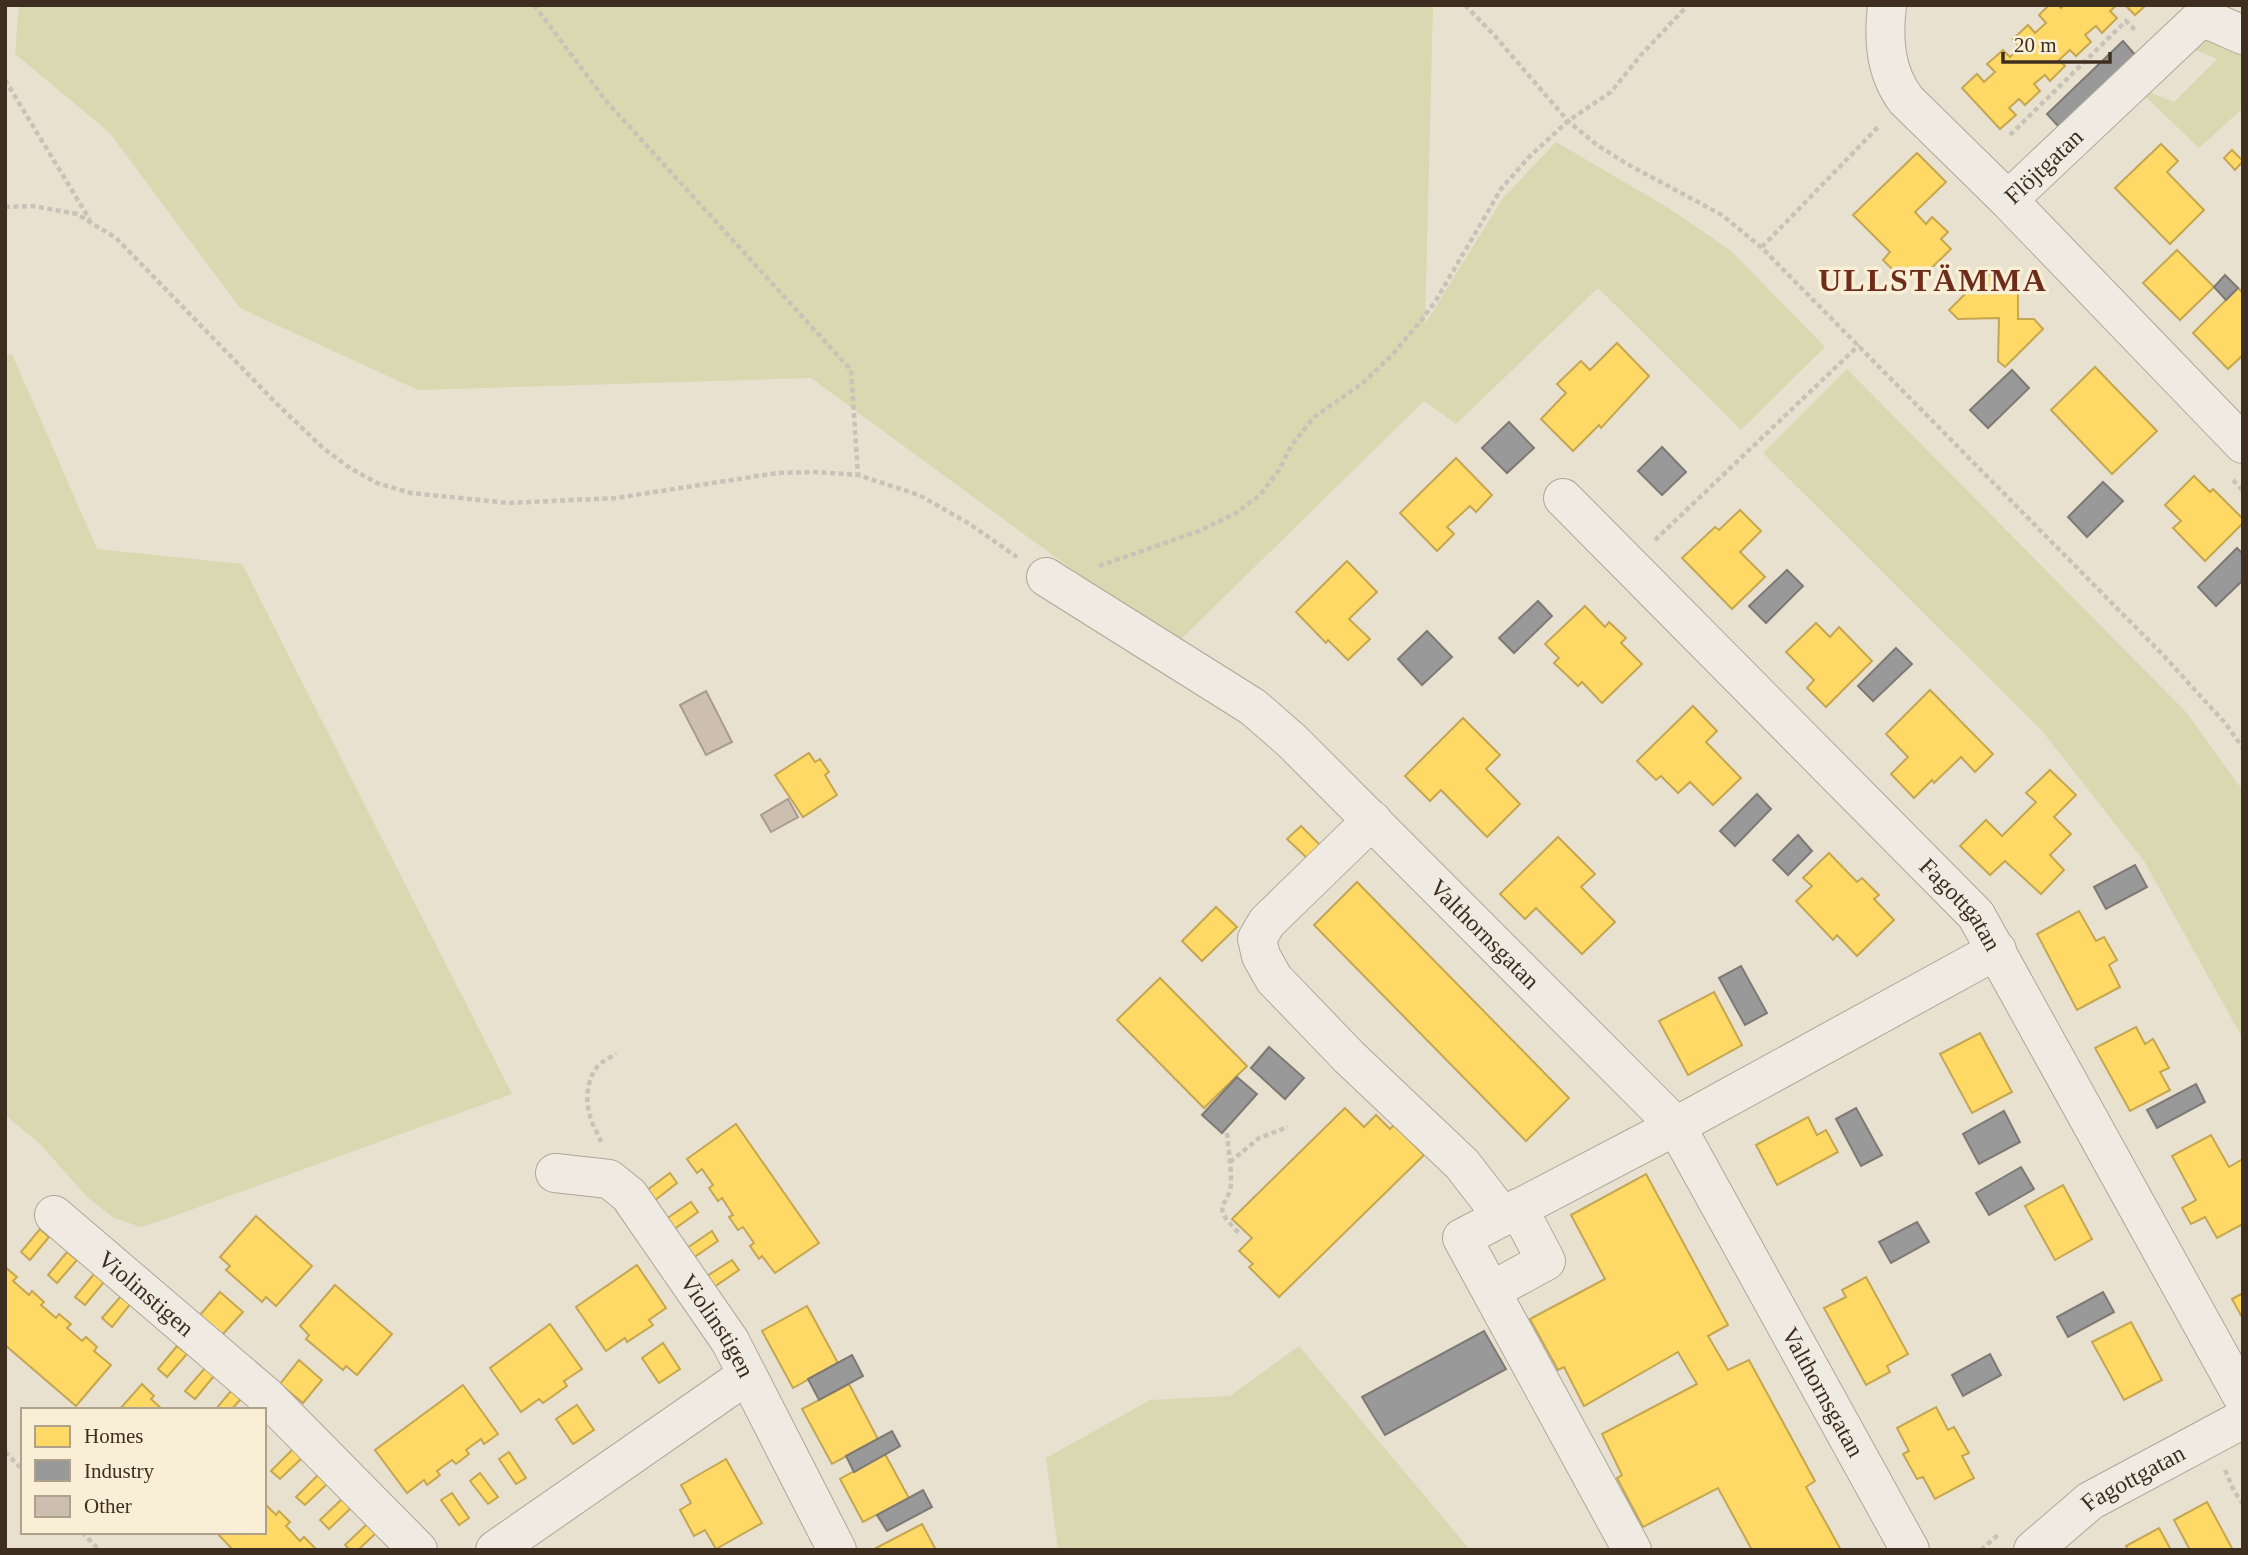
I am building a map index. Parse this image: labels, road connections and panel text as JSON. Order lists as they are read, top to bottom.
{
  "streets": {
    "street": [
      "Flöjtgatan",
      "Fagottgatan",
      "Valthornsgatan",
      "Violinstigen"
    ]
  },
  "districts": ["ULLSTÄMMA"],
  "legend": ["Homes", "Industry", "Other"],
  "scale_bar": "20 m"
}
